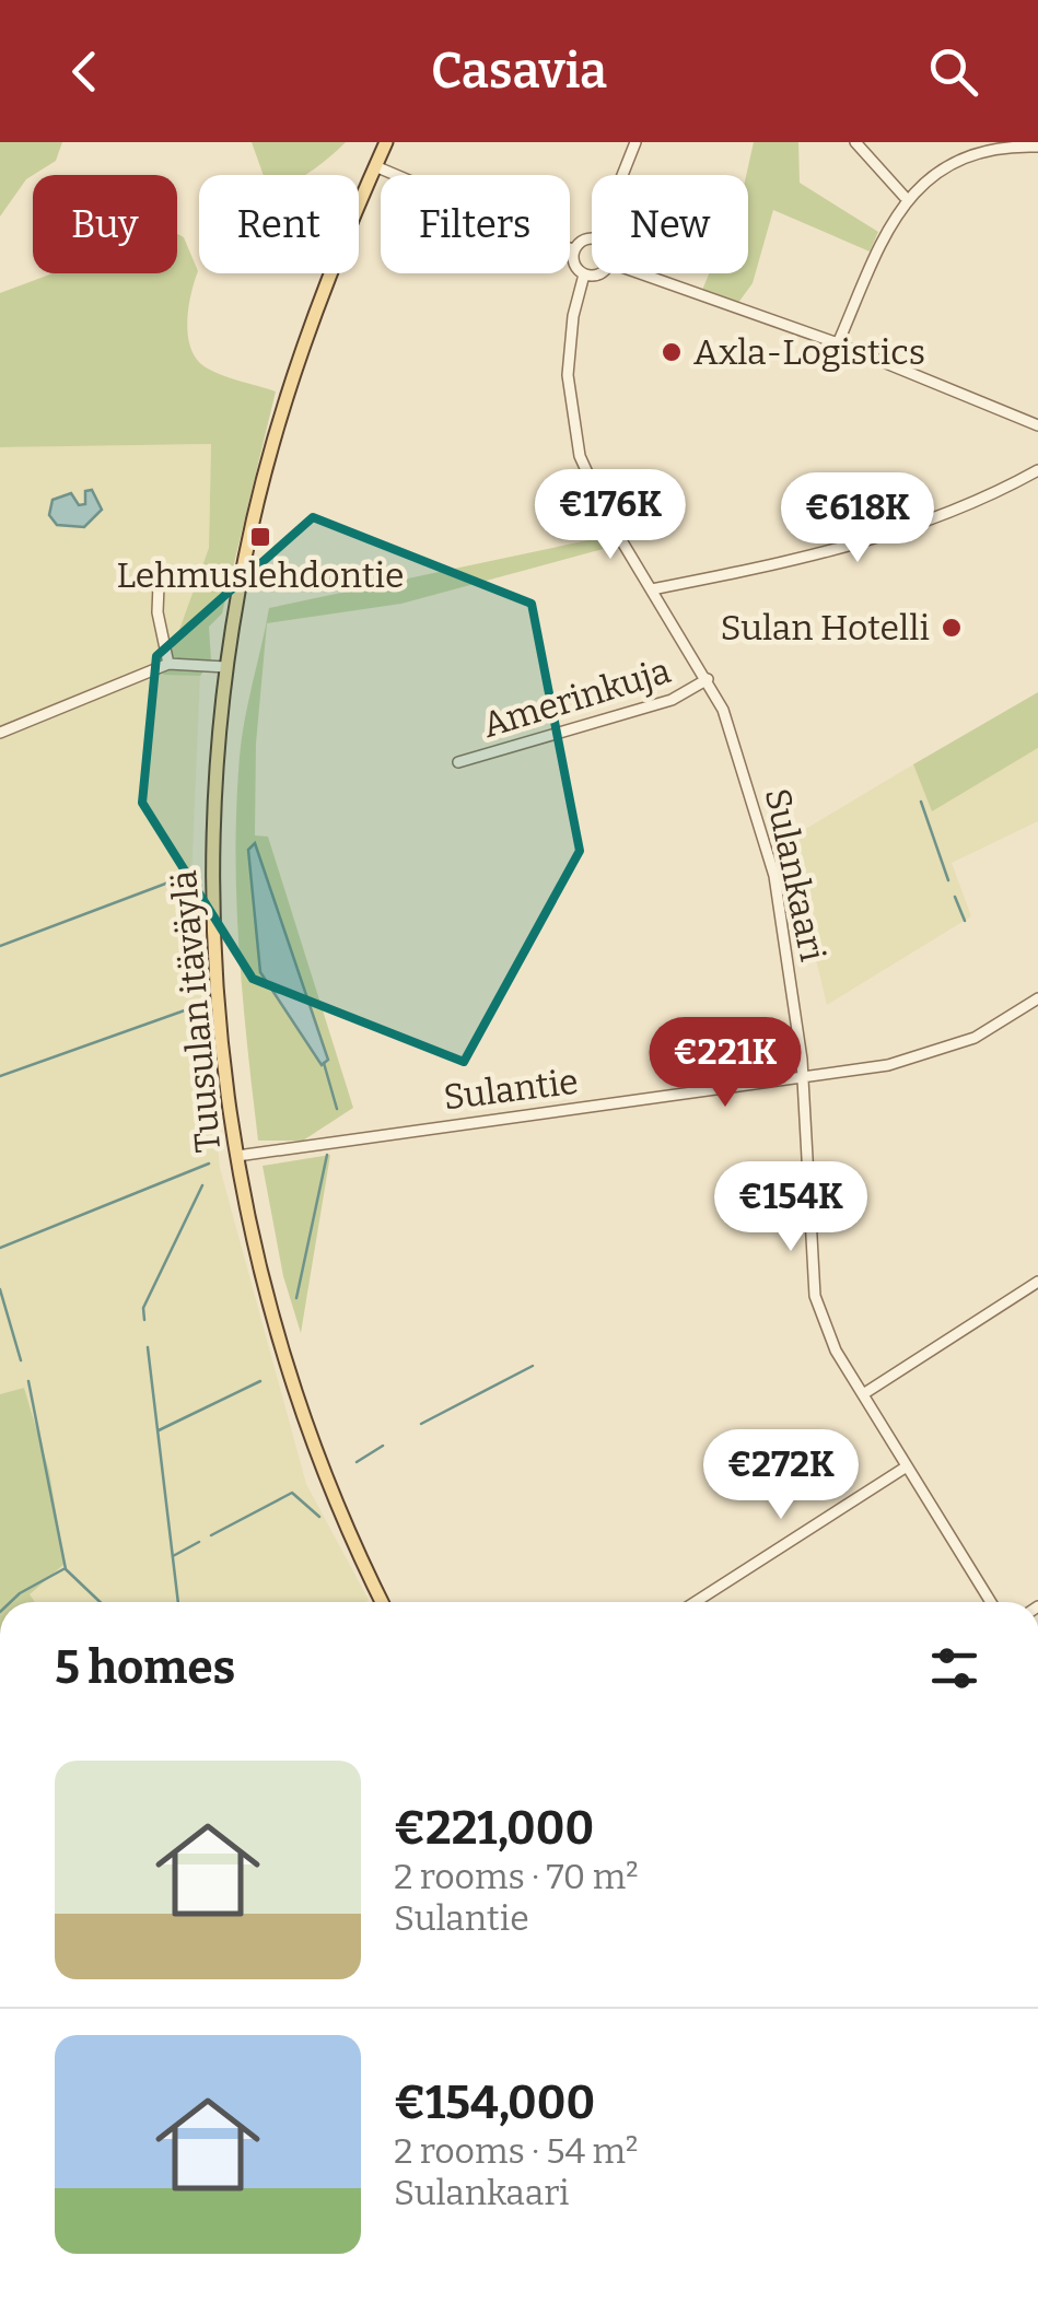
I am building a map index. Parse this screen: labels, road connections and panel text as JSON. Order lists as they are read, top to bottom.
{
  "streets": {
    "main road": ["Tuusulan itäväylä"],
    "street": ["Amerinkuja", "Sulankaari", "Sulantie"]
  },
  "crossings": [
    ["Amerinkuja", "Sulankaari"],
    ["Sulankaari", "Sulantie"],
    ["Tuusulan itäväylä", "Sulantie"]
  ],
  "places": {
    "other": ["Axla-Logistics", "Sulan Hotelli"],
    "transit": ["Lehmuslehdontie"]
  },
  "page": {
    "header": "Casavia",
    "chip": [
      "Buy",
      "Rent",
      "Filters",
      "New"
    ],
    "price": [
      "€176K",
      "€618K",
      "€221K",
      "€154K",
      "€272K"
    ],
    "heading": "5 homes",
    "list": [
      {
        "name": "€221,000",
        "note": "2 rooms · 70 m² · Sulantie"
      },
      {
        "name": "€154,000",
        "note": "2 rooms · 54 m² · Sulankaari"
      }
    ]
  }
}
